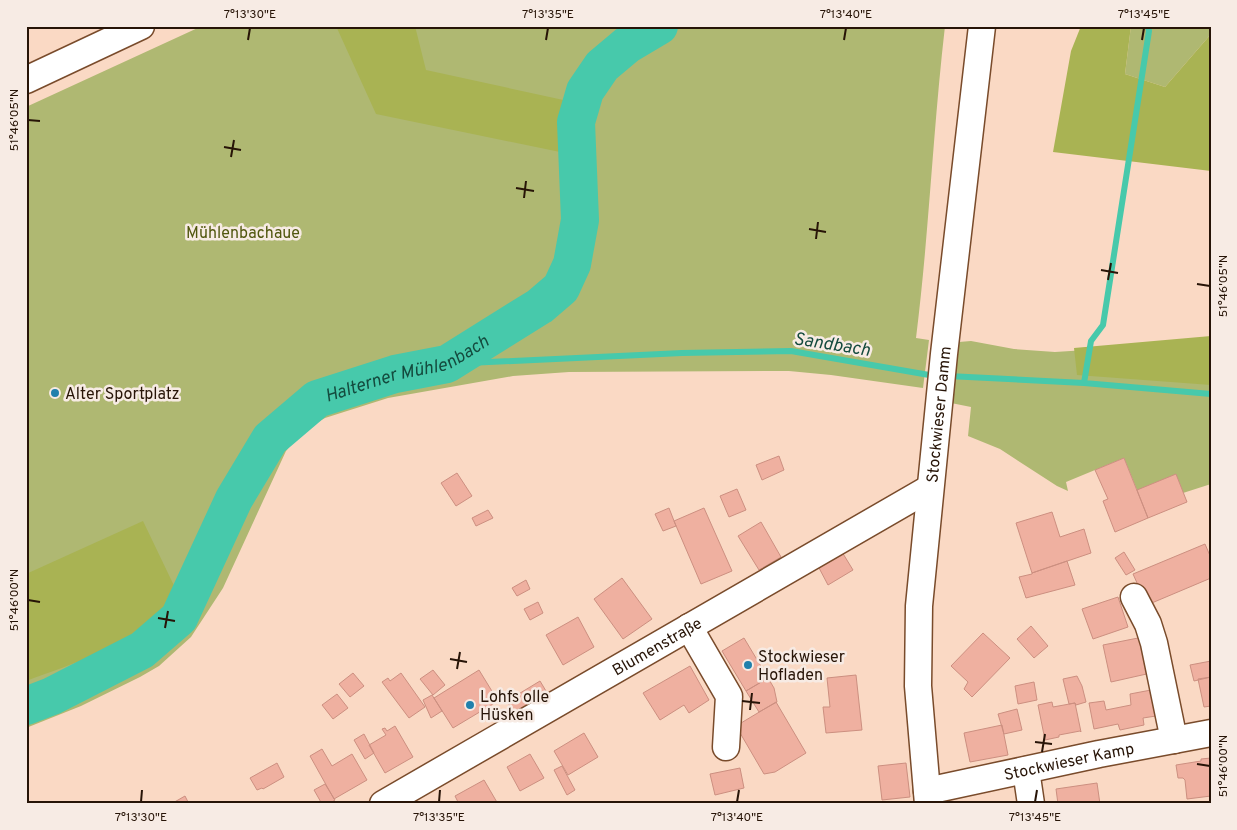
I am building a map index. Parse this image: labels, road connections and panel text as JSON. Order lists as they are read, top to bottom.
{
  "streets": {
    "street": ["Stockwieser Damm", "Blumenstraße", "Stockwieser Kamp"]
  },
  "crossings": [
    ["Stockwieser Damm", "Blumenstraße"],
    ["Stockwieser Damm", "Stockwieser Kamp"]
  ],
  "water": ["Sandbach", "Halterner Mühlenbach"],
  "parks": ["Mühlenbachaue"],
  "places": ["Alter Sportplatz", "Stockwieser Hofladen", "Lohfs olle Hüsken"],
  "coordinates": [
    "7°13'30\"E",
    "7°13'35\"E",
    "7°13'40\"E",
    "7°13'45\"E",
    "51°46'05\"N",
    "51°46'00\"N"
  ]
}
